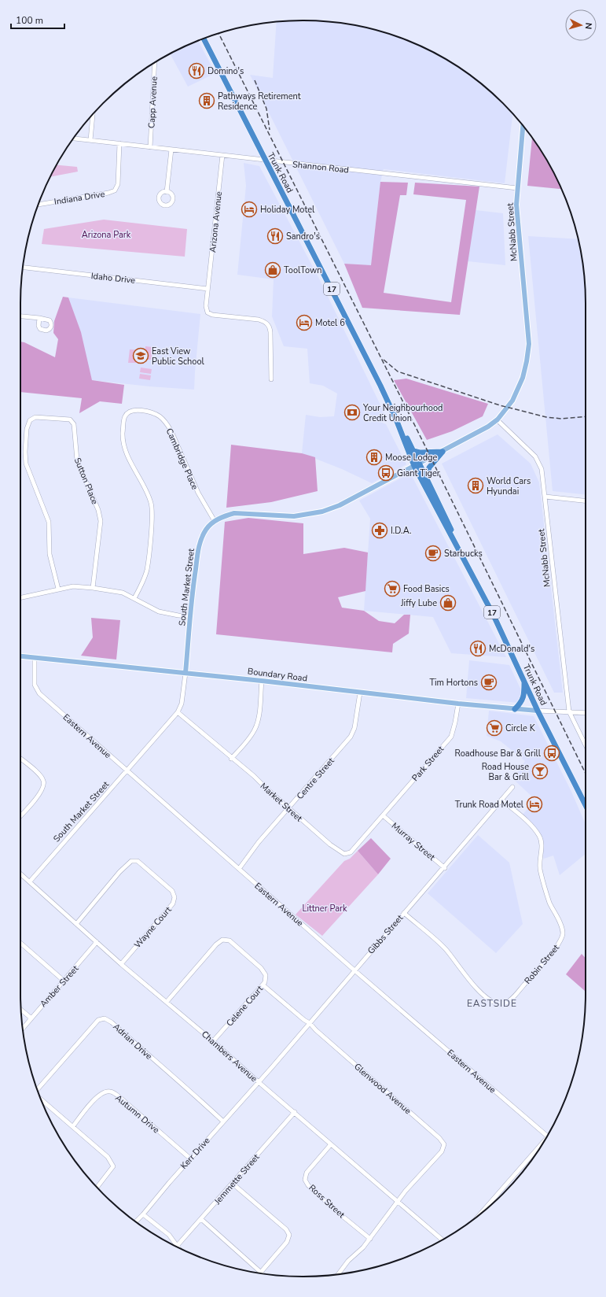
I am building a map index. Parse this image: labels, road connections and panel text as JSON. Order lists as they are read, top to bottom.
{
  "streets": {
    "highway": ["Trunk Road", "17"],
    "main road": ["McNabb Street", "South Market Street", "Boundary Road"],
    "street": [
      "Capp Avenue",
      "Shannon Road",
      "Indiana Drive",
      "Arizona Avenue",
      "Idaho Drive",
      "Cambridge Place",
      "Sutton Place",
      "Eastern Avenue",
      "Park Street",
      "Centre Street",
      "Market Street",
      "Murray Street",
      "Wayne Court",
      "Gibbs Street",
      "Robin Street",
      "Amber Street",
      "Celene Court",
      "Adrian Drive",
      "Chambers Avenue",
      "Glenwood Avenue",
      "Autumn Drive",
      "Kerr Drive",
      "Jemmette Street",
      "Ross Street"
    ]
  },
  "crossings": [
    ["Capp Avenue", "Shannon Road"],
    ["Shannon Road", "Trunk Road"],
    ["Shannon Road", "Indiana Drive"],
    ["Shannon Road", "Arizona Avenue"],
    ["Shannon Road", "McNabb Street"],
    ["Trunk Road", "South Market Street"],
    ["Trunk Road", "Boundary Road"],
    ["Arizona Avenue", "Idaho Drive"],
    ["McNabb Street", "South Market Street"],
    ["Cambridge Place", "South Market Street"],
    ["South Market Street", "Boundary Road"],
    ["South Market Street", "Eastern Avenue"],
    ["South Market Street", "Market Street"],
    ["South Market Street", "Chambers Avenue"],
    ["Boundary Road", "Eastern Avenue"],
    ["Boundary Road", "Park Street"],
    ["Boundary Road", "Centre Street"],
    ["Eastern Avenue", "Centre Street"],
    ["Eastern Avenue", "Gibbs Street"],
    ["Park Street", "Market Street"],
    ["Park Street", "Murray Street"],
    ["Centre Street", "Market Street"],
    ["Market Street", "Murray Street"],
    ["Murray Street", "Gibbs Street"],
    ["Wayne Court", "Chambers Avenue"],
    ["Gibbs Street", "Robin Street"],
    ["Gibbs Street", "Chambers Avenue"],
    ["Gibbs Street", "Glenwood Avenue"],
    ["Gibbs Street", "Kerr Drive"],
    ["Amber Street", "Chambers Avenue"],
    ["Celene Court", "Chambers Avenue"],
    ["Celene Court", "Glenwood Avenue"],
    ["Adrian Drive", "Kerr Drive"],
    ["Chambers Avenue", "Glenwood Avenue"],
    ["Chambers Avenue", "Kerr Drive"],
    ["Chambers Avenue", "Jemmette Street"],
    ["Chambers Avenue", "Ross Street"],
    ["Autumn Drive", "Kerr Drive"]
  ],
  "districts": ["EASTSIDE"],
  "parks": ["Arizona Park", "Littner Park"],
  "places": {
    "restaurant": ["Domino's", "Sandro's", "McDonald's"],
    "building": ["Pathways Retirement Residence", "Moose Lodge", "World Cars Hyundai"],
    "hotel": ["Holiday Motel", "Motel 6", "Trunk Road Motel"],
    "shop": ["ToolTown", "Jiffy Lube"],
    "school or university": ["East View Public School"],
    "bank": ["Your Neighbourhood Credit Union"],
    "bus stop": ["Giant Tiger", "Roadhouse Bar & Grill"],
    "pharmacy": ["I.D.A."],
    "cafe": ["Starbucks", "Tim Hortons"],
    "supermarket": ["Food Basics", "Circle K"],
    "bar": ["Road House Bar & Grill"]
  },
  "scale_bar": "100 m",
  "north": "right"
}
